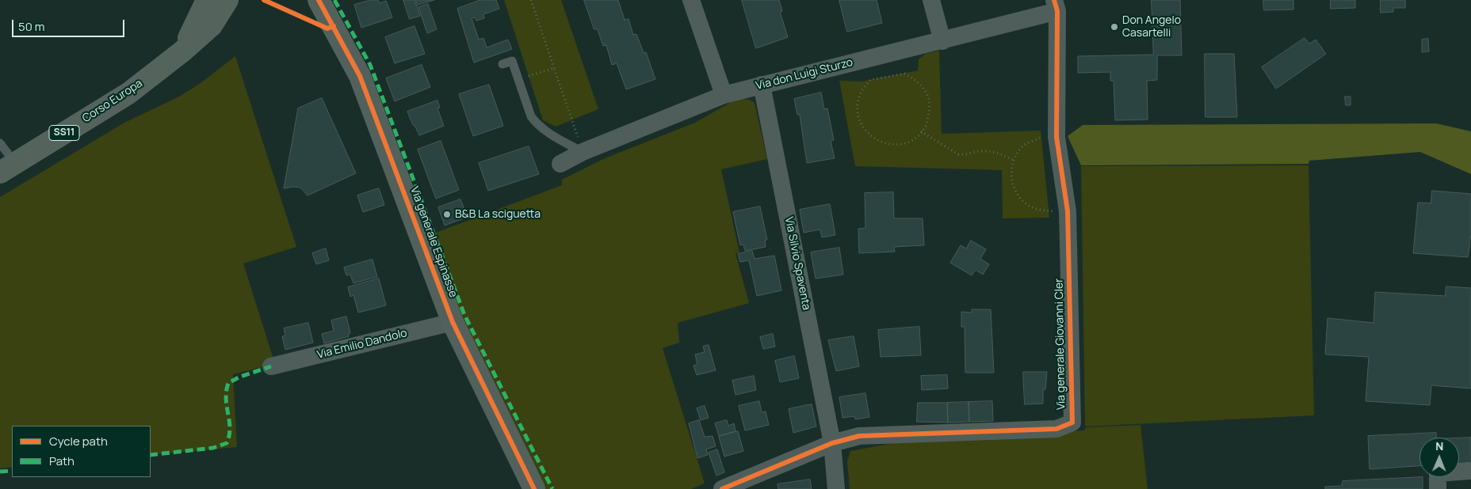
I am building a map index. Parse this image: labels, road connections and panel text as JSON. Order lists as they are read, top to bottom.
{
  "streets": {
    "main road": ["Corso Europa", "SS11"],
    "street": [
      "Via don Luigi Sturzo",
      "Via generale Espinasse",
      "Via Silvio Spaventa",
      "Via Emilio Dandolo",
      "Via generale Giovanni Cler"
    ]
  },
  "crossings": [
    ["Via don Luigi Sturzo", "Via Silvio Spaventa"],
    ["Via don Luigi Sturzo", "Via generale Giovanni Cler"],
    ["Via generale Espinasse", "Via Emilio Dandolo"],
    ["Via Silvio Spaventa", "Via generale Giovanni Cler"]
  ],
  "places": ["Don Angelo Casartelli", "B&B La sciguetta"],
  "legend": ["Cycle path", "Path"],
  "scale_bar": "50 m",
  "north": "top"
}
